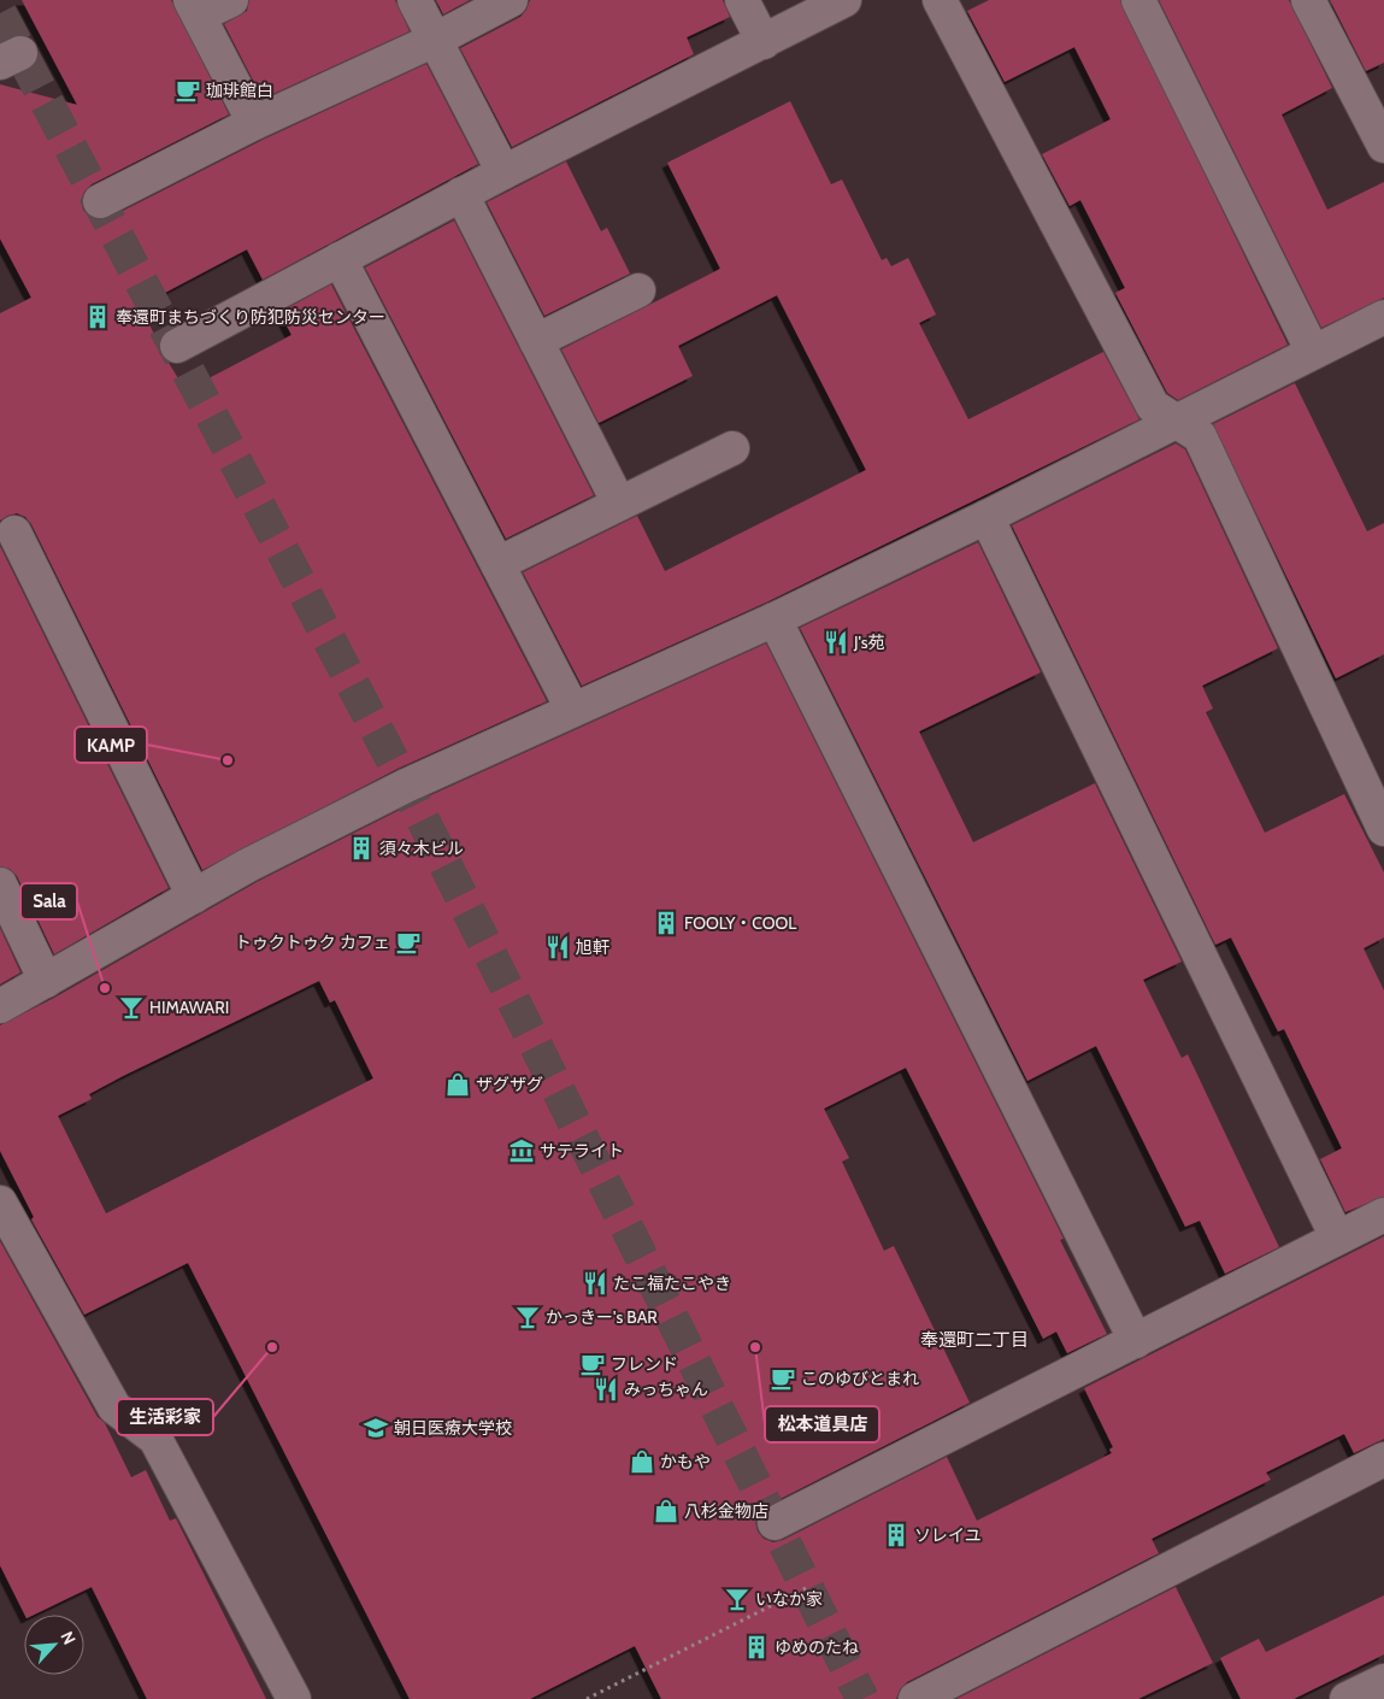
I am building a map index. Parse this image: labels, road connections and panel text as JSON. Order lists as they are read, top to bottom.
{
  "districts": ["奉還町二丁目"],
  "places": {
    "cafe": [
      "珈琲館白",
      "トゥクトゥク カフェ",
      "フレンド",
      "このゆびとまれ"
    ],
    "building": [
      "奉還町まちづくり防犯防災センター",
      "須々木ビル",
      "FOOLY・COOL",
      "ソレイユ",
      "ゆめのたね"
    ],
    "restaurant": [
      "J's苑",
      "旭軒",
      "たこ福たこやき",
      "みっちゃん"
    ],
    "other": [
      "KAMP",
      "Sala",
      "生活彩家",
      "松本道具店"
    ],
    "bar": ["HIMAWARI", "かっきー's BAR", "いなか家"],
    "shop": ["ザグザグ", "かもや", "八杉金物店"],
    "museum": ["サテライト"],
    "school or university": ["朝日医療大学校"]
  },
  "north": "top right"
}
